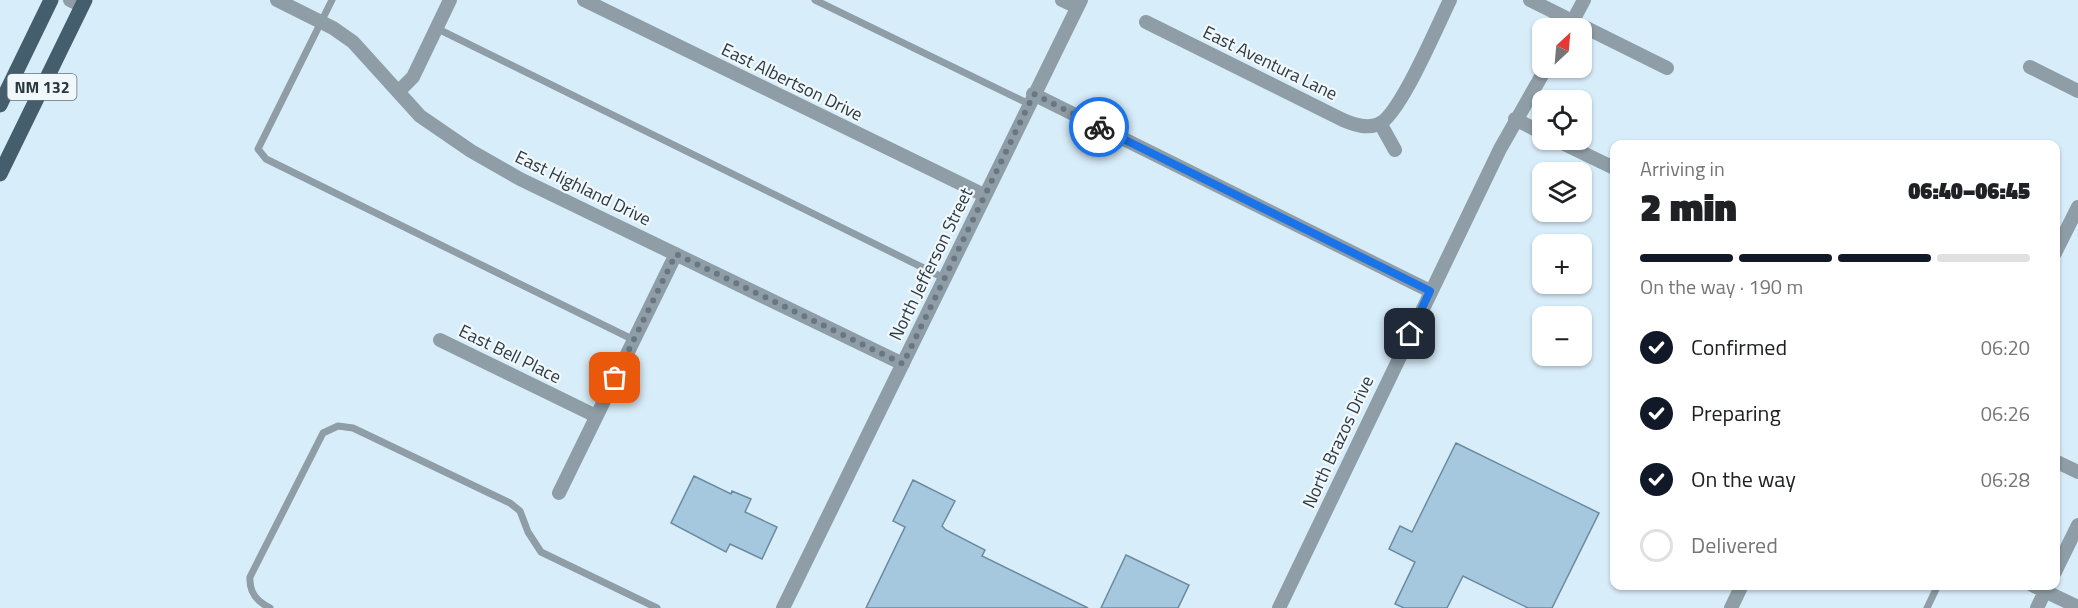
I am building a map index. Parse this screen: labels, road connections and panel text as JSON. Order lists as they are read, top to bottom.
{
  "streets": {
    "main road": ["NM 132"],
    "street": [
      "East Aventura Lane",
      "East Albertson Drive",
      "East Highland Drive",
      "North Jefferson Street",
      "East Bell Place",
      "North Brazos Drive"
    ]
  },
  "crossings": [
    ["East Albertson Drive", "North Jefferson Street"],
    ["East Highland Drive", "North Jefferson Street"]
  ],
  "north": "top right",
  "page": {
    "map_buttons": ["+", "−"],
    "heading": ["2 min", "Arriving in", "06:40–06:45"],
    "bar": "On the way · 190 m",
    "list": [
      ["Confirmed", "06:20"],
      ["Preparing", "06:26"],
      ["On the way", "06:28"],
      "Delivered"
    ]
  }
}
